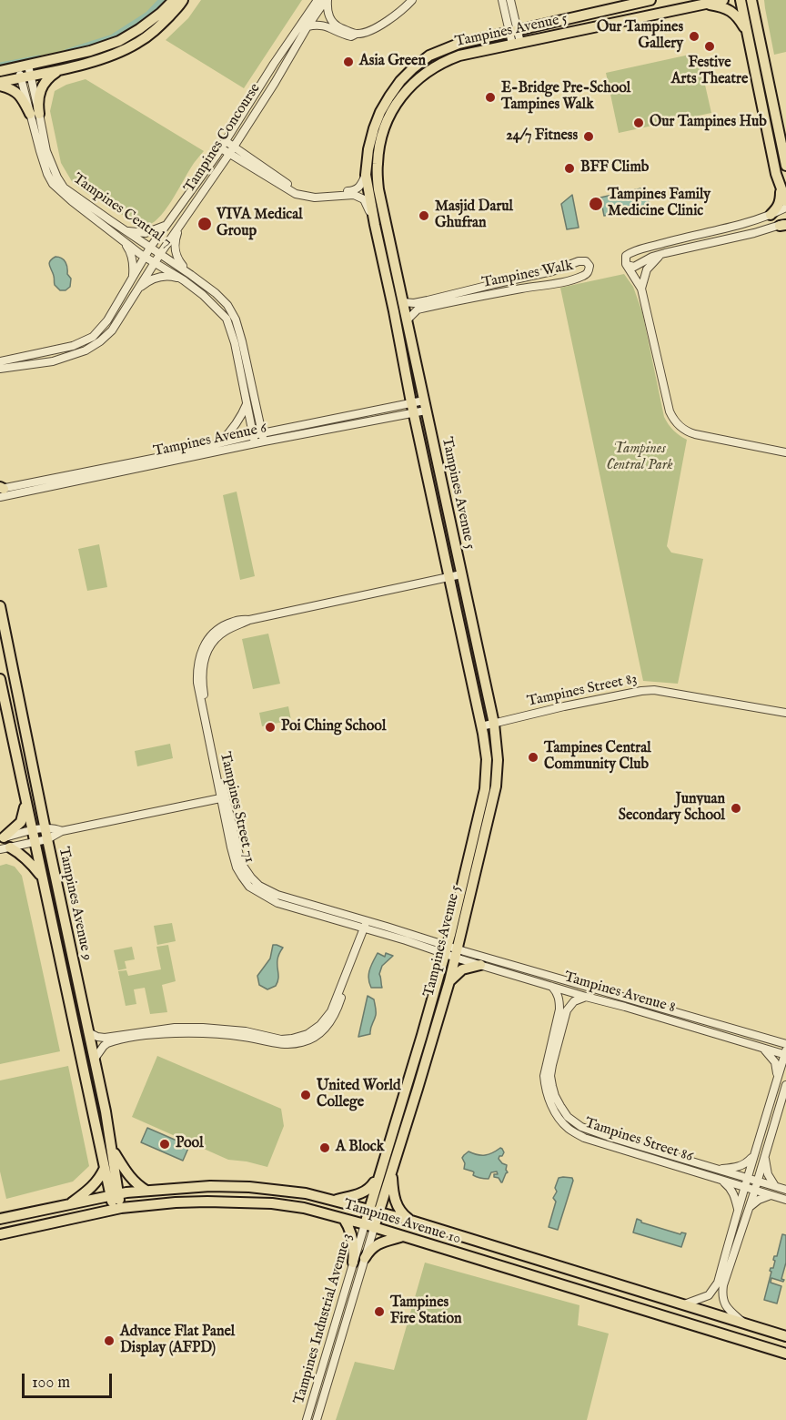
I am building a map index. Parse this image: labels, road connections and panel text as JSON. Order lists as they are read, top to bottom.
{
  "streets": {
    "main road": ["Tampines Avenue 5", "Tampines Avenue 9", "Tampines Avenue 10"],
    "street": [
      "Tampines Concourse",
      "Tampines Central 7",
      "Tampines Walk",
      "Tampines Avenue 6",
      "Tampines Street 83",
      "Tampines Street 71",
      "Tampines Avenue 8",
      "Tampines Street 86",
      "Tampines Industrial Avenue 3"
    ]
  },
  "crossings": [
    ["Tampines Avenue 5", "Tampines Walk"],
    ["Tampines Avenue 5", "Tampines Avenue 6"],
    ["Tampines Avenue 5", "Tampines Street 83"],
    ["Tampines Avenue 5", "Tampines Street 71"],
    ["Tampines Avenue 5", "Tampines Avenue 8"],
    ["Tampines Avenue 5", "Tampines Avenue 10"],
    ["Tampines Avenue 5", "Tampines Industrial Avenue 3"],
    ["Tampines Concourse", "Tampines Central 7"],
    ["Tampines Central 7", "Tampines Avenue 6"],
    ["Tampines Street 71", "Tampines Avenue 8"],
    ["Tampines Avenue 9", "Tampines Avenue 10"],
    ["Tampines Avenue 8", "Tampines Street 86"],
    ["Tampines Avenue 10", "Tampines Industrial Avenue 3"]
  ],
  "parks": ["Tampines Central Park"],
  "places": [
    "Our Tampines Gallery",
    "Festive Arts Theatre",
    "Asia Green",
    "E-Bridge Pre-School Tampines Walk",
    "Our Tampines Hub",
    "24/7 Fitness",
    "BFF Climb",
    "Tampines Family Medicine Clinic",
    "Masjid Darul Ghufran",
    "VIVA Medical Group",
    "Poi Ching School",
    "Tampines Central Community Club",
    "Junyuan Secondary School",
    "United World College",
    "Pool",
    "A Block",
    "Tampines Fire Station",
    "Advance Flat Panel Display (AFPD)"
  ],
  "scale_bar": "100 m"
}
